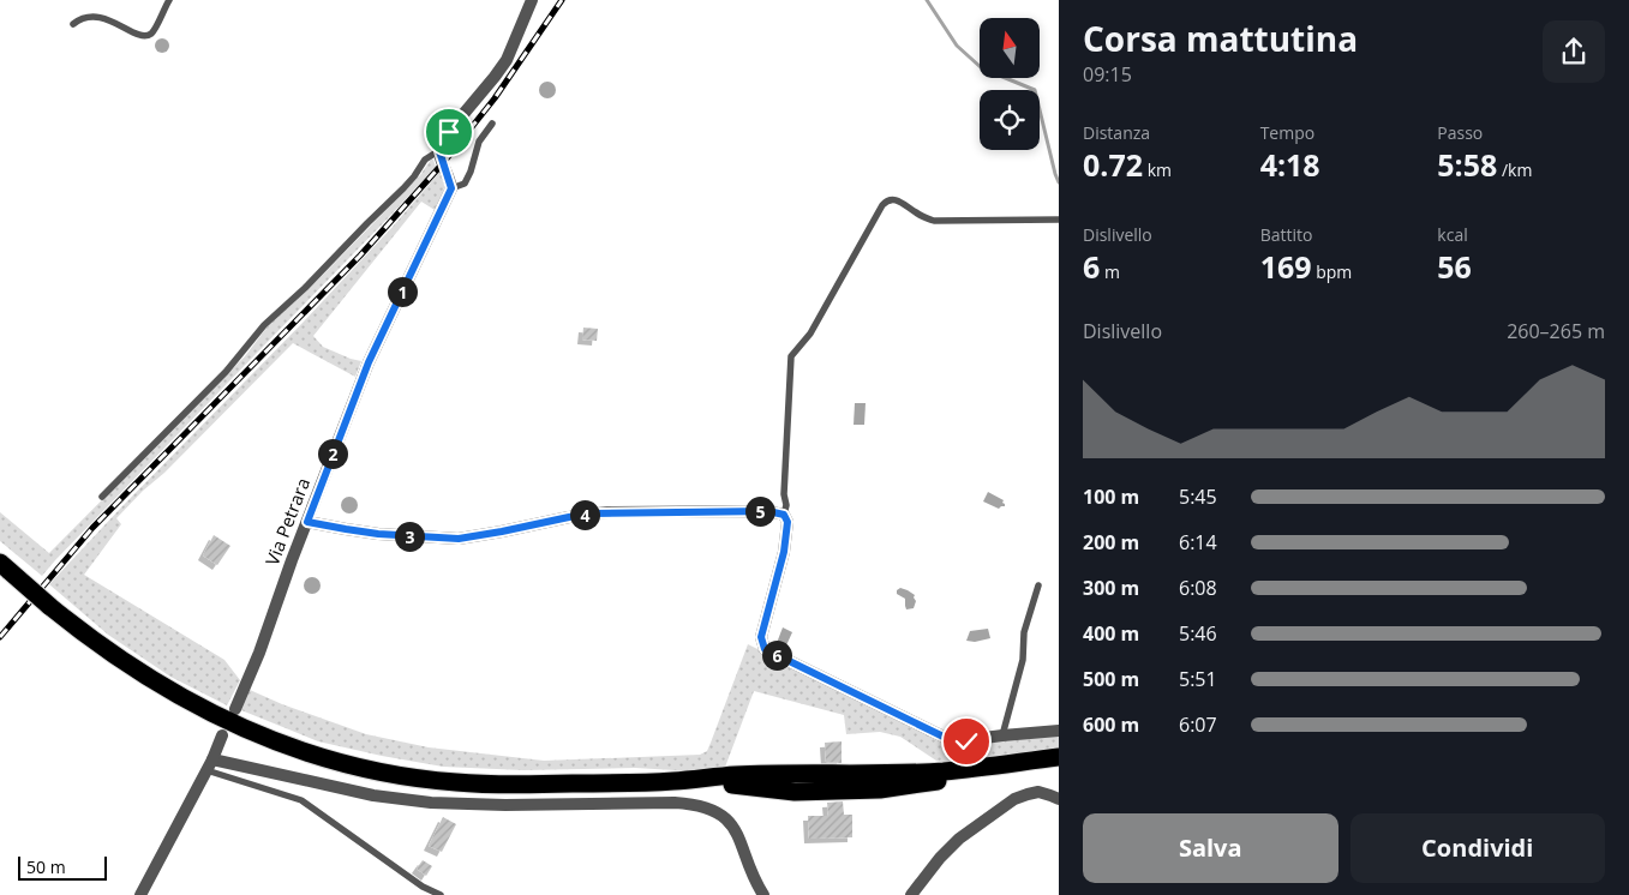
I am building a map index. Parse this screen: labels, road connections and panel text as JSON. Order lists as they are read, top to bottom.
{
  "streets": {
    "street": ["Via Petrara"]
  },
  "scale_bar": "50 m",
  "north": "top",
  "page": {
    "heading": ["Corsa mattutina", "09:15"],
    "stats": [
      ["Distanza", "0.72 km"],
      ["Tempo", "4:18"],
      ["Passo", "5:58 /km"],
      ["Dislivello", "6 m"],
      ["Battito", "169 bpm"],
      ["kcal", "56"]
    ],
    "pins": [
      "1",
      "2",
      "5",
      "4",
      "3",
      "6"
    ],
    "chart": ["Dislivello", "260–265 m"],
    "list": [
      {
        "name": "100 m",
        "note": "5:45"
      },
      {
        "name": "200 m",
        "note": "6:14"
      },
      {
        "name": "300 m",
        "note": "6:08"
      },
      {
        "name": "400 m",
        "note": "5:46"
      },
      {
        "name": "500 m",
        "note": "5:51"
      },
      {
        "name": "600 m",
        "note": "6:07"
      }
    ],
    "buttons": ["Salva", "Condividi"],
    "scale": "50 m"
  }
}
